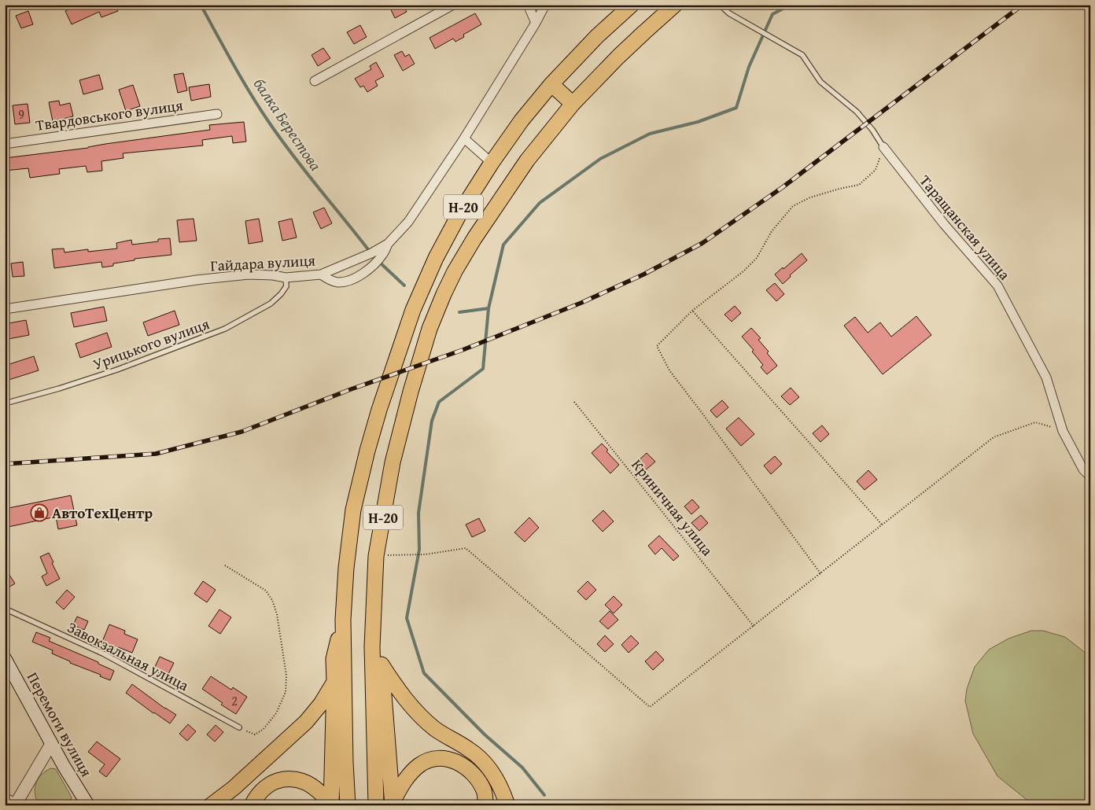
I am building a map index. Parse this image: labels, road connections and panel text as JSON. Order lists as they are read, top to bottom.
{
  "streets": {
    "main road": ["Н-20", "Перемоги вулиця"],
    "street": ["Твардовського вулиця", "Таращанская улица", "Гайдара вулиця"],
    "lane": ["Урицького вулиця", "Завокзальная улица"],
    "path": ["Криничная улица"]
  },
  "crossings": [
    ["Гайдара вулиця", "Урицького вулиця"]
  ],
  "water": ["балка Берестова"],
  "places": {
    "shop": ["АвтоТехЦентр"]
  },
  "house_numbers": ["9", "2"]
}
